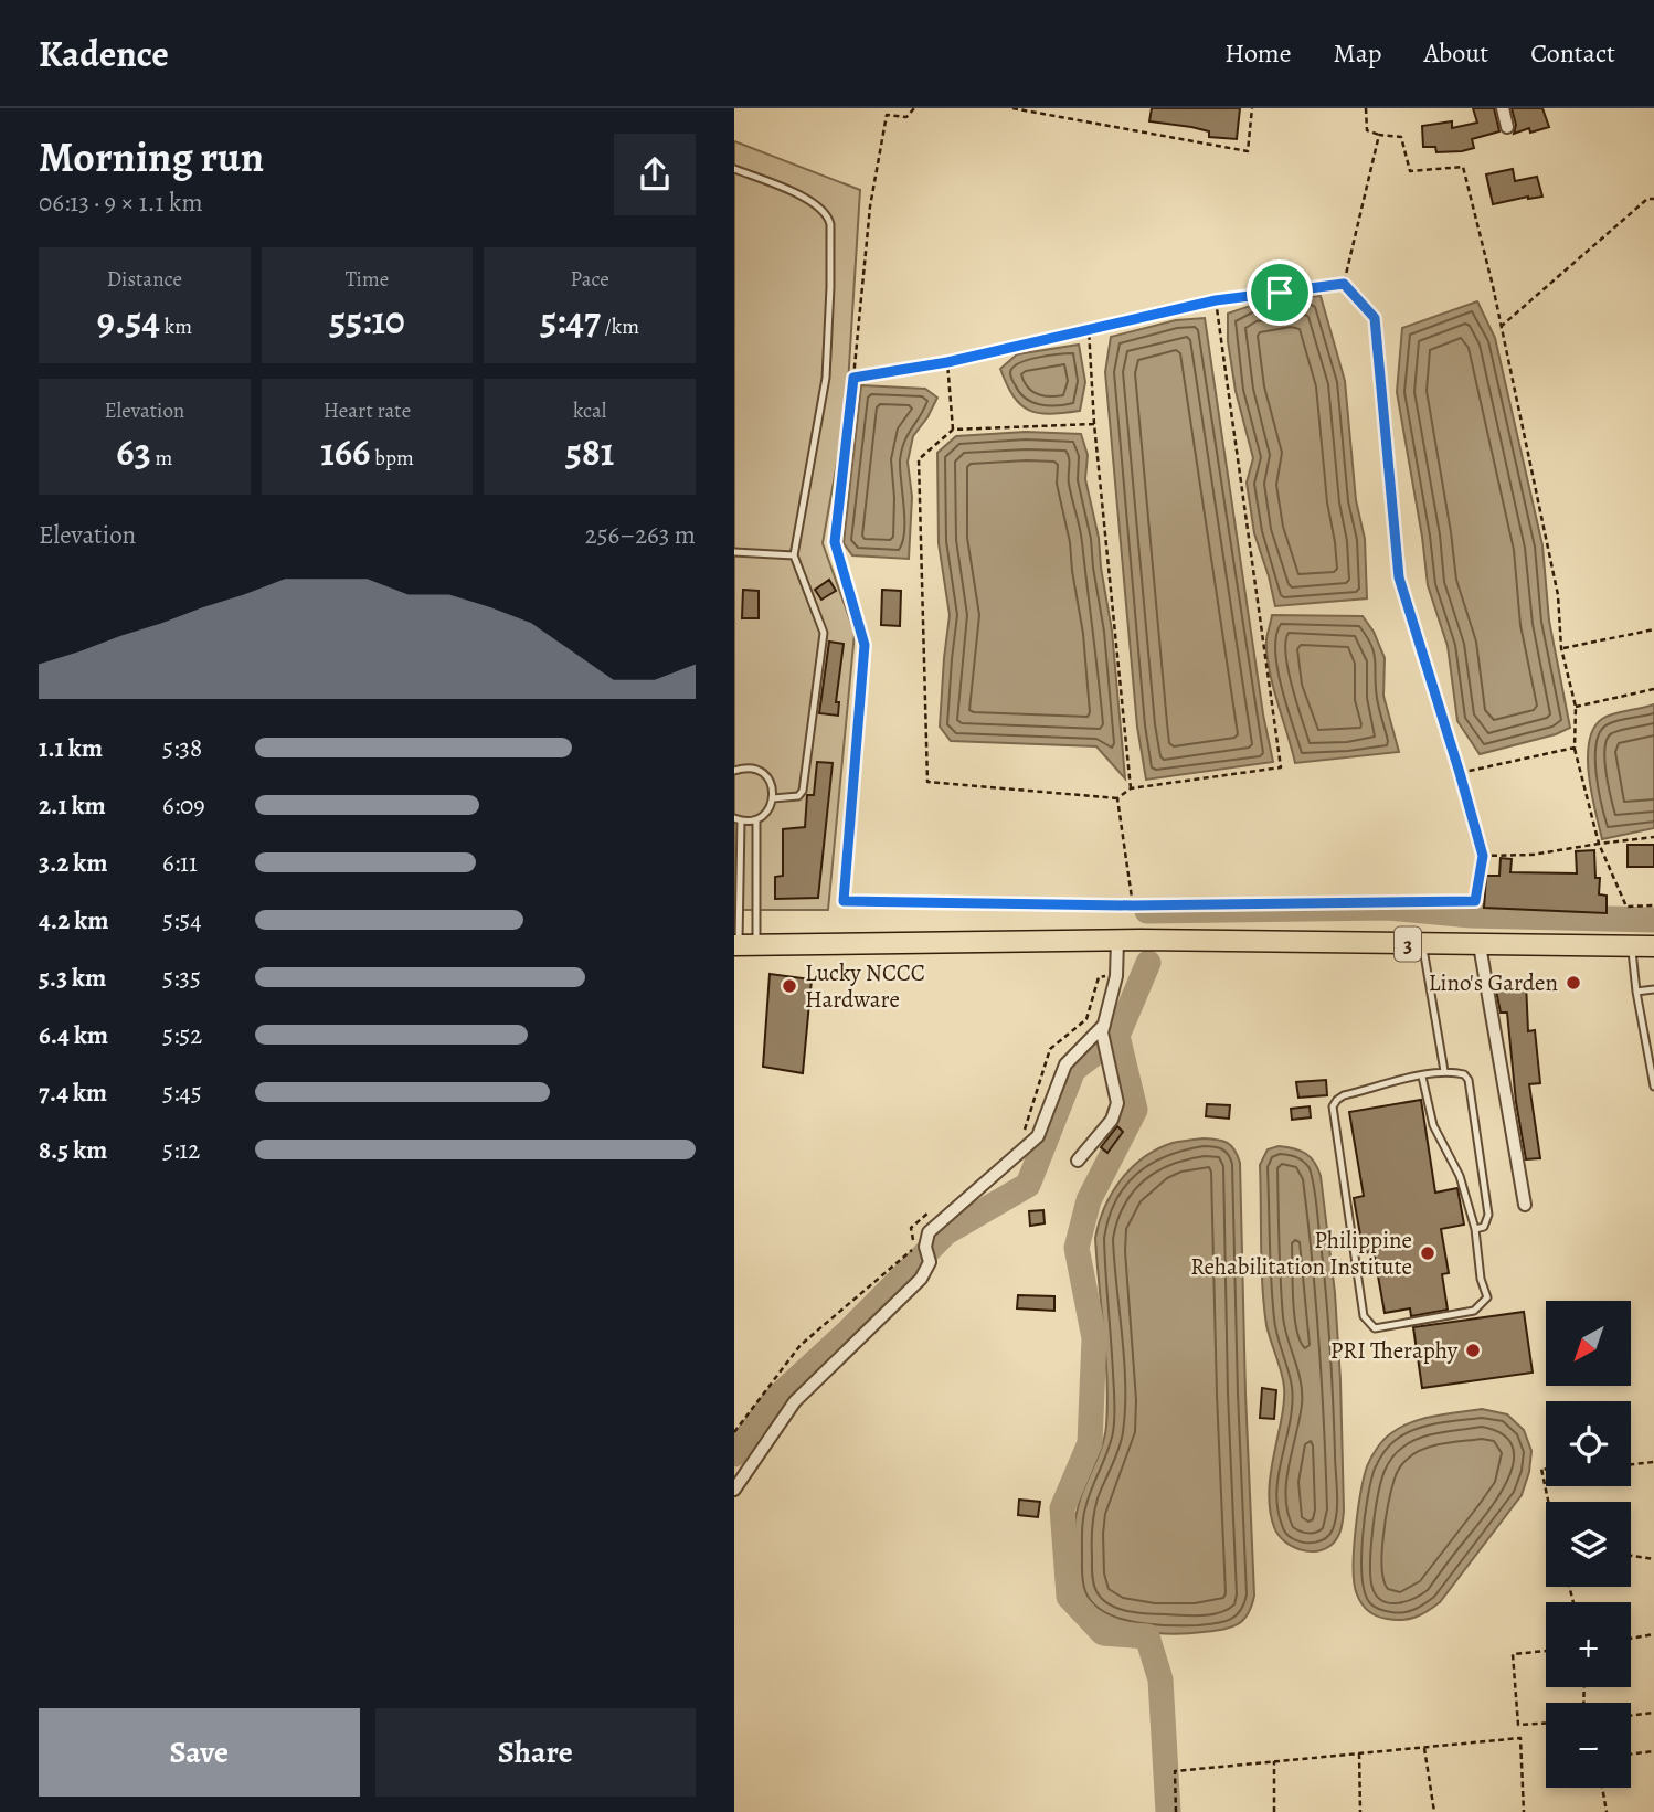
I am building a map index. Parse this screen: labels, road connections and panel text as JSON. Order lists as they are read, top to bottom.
{
  "streets": {
    "highway": ["3"]
  },
  "places": [
    "Lino's Garden",
    "Lucky NCCC Hardware",
    "Philippine Rehabilitation Institute",
    "PRI Theraphy"
  ],
  "north": "bottom left",
  "page": {
    "header": "Kadence",
    "nav": [
      "Home",
      "Map",
      "About",
      "Contact"
    ],
    "heading": ["Morning run", "06:13 · 9 × 1.1 km"],
    "stats": [
      ["Distance", "9.54 km"],
      ["Time", "55:10"],
      ["Pace", "5:47 /km"],
      ["Elevation", "63 m"],
      ["Heart rate", "166 bpm"],
      ["kcal", "581"]
    ],
    "chart": ["Elevation", "256–263 m"],
    "list": [
      {
        "name": "1.1 km",
        "note": "5:38"
      },
      {
        "name": "2.1 km",
        "note": "6:09"
      },
      {
        "name": "3.2 km",
        "note": "6:11"
      },
      {
        "name": "4.2 km",
        "note": "5:54"
      },
      {
        "name": "5.3 km",
        "note": "5:35"
      },
      {
        "name": "6.4 km",
        "note": "5:52"
      },
      {
        "name": "7.4 km",
        "note": "5:45"
      },
      {
        "name": "8.5 km",
        "note": "5:12"
      }
    ],
    "map_buttons": ["+", "−"],
    "buttons": ["Save", "Share"]
  }
}
